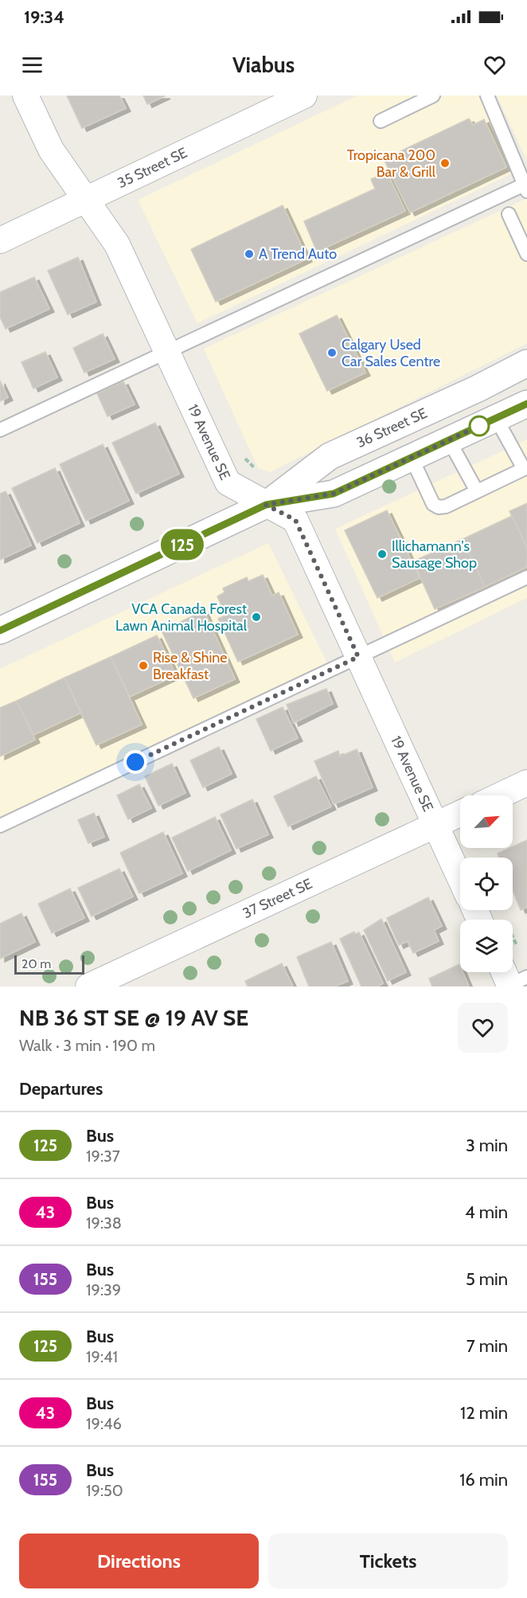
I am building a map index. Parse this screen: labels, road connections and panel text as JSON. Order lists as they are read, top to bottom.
{
  "streets": {
    "main road": ["36 Street SE"],
    "street": ["35 Street SE", "19 Avenue SE", "37 Street SE"]
  },
  "crossings": [
    ["35 Street SE", "19 Avenue SE"],
    ["36 Street SE", "19 Avenue SE"],
    ["19 Avenue SE", "37 Street SE"]
  ],
  "places": [
    "Tropicana 200 Bar & Grill",
    "A Trend Auto",
    "Calgary Used Car Sales Centre",
    "Illichamann's Sausage Shop",
    "VCA Canada Forest Lawn Animal Hospital",
    "Rise & Shine Breakfast"
  ],
  "lines": ["bus line 125"],
  "scale_bar": "20 m",
  "north": "top right",
  "page": {
    "status": "19:34",
    "header": "Viabus",
    "on_map": "125",
    "scale": "20 m",
    "heading": [
      ["NB 36 ST SE @ 19 AV SE", "Walk · 3 min · 190 m"],
      "Departures"
    ],
    "list": [
      {
        "mark": "125",
        "name": "Bus",
        "note": "19:37",
        "value": "3 min"
      },
      {
        "mark": "43",
        "name": "Bus",
        "note": "19:38",
        "value": "4 min"
      },
      {
        "mark": "155",
        "name": "Bus",
        "note": "19:39",
        "value": "5 min"
      },
      {
        "mark": "125",
        "name": "Bus",
        "note": "19:41",
        "value": "7 min"
      },
      {
        "mark": "43",
        "name": "Bus",
        "note": "19:46",
        "value": "12 min"
      },
      {
        "mark": "155",
        "name": "Bus",
        "note": "19:50",
        "value": "16 min"
      }
    ],
    "buttons": ["Directions", "Tickets"]
  }
}
